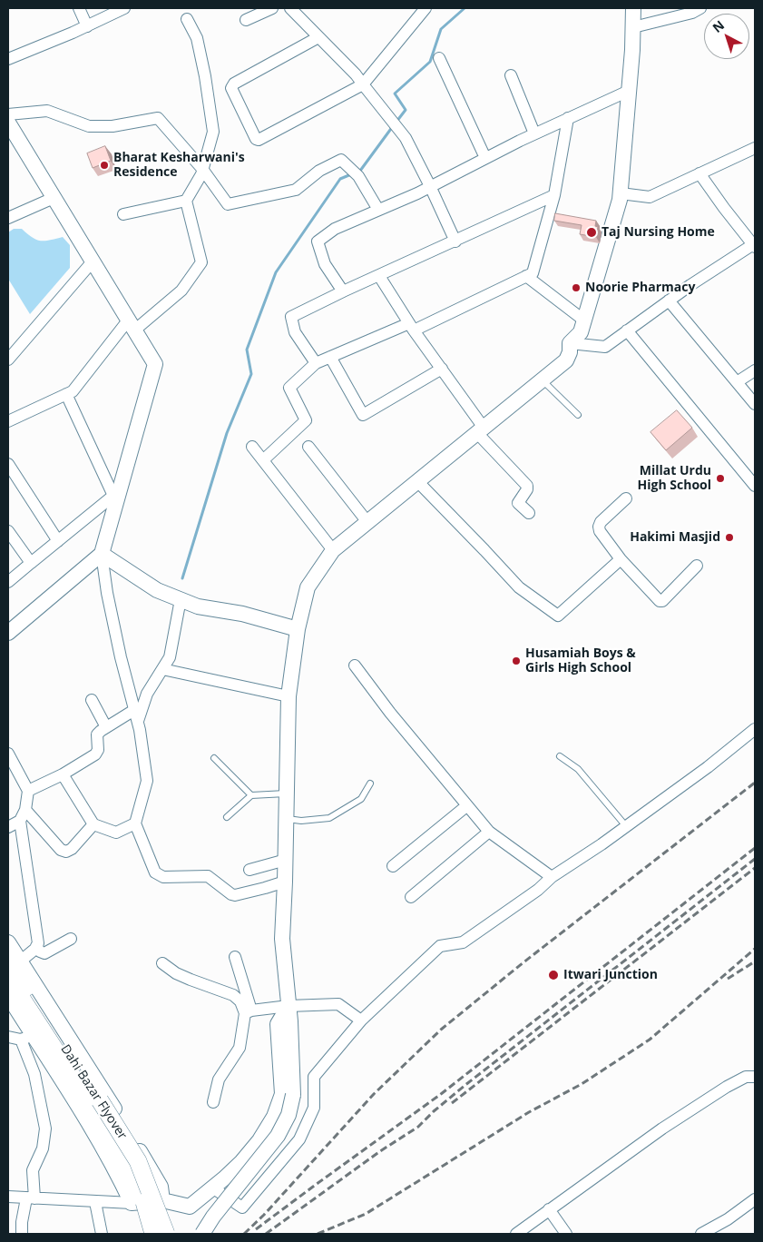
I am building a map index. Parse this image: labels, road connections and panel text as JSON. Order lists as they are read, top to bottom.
{
  "streets": {
    "main road": ["Dahi Bazar Flyover"]
  },
  "places": [
    "Bharat Kesharwani's Residence",
    "Taj Nursing Home",
    "Noorie Pharmacy",
    "Millat Urdu High School",
    "Hakimi Masjid",
    "Husamiah Boys & Girls High School",
    "Itwari Junction"
  ],
  "north": "top left"
}
